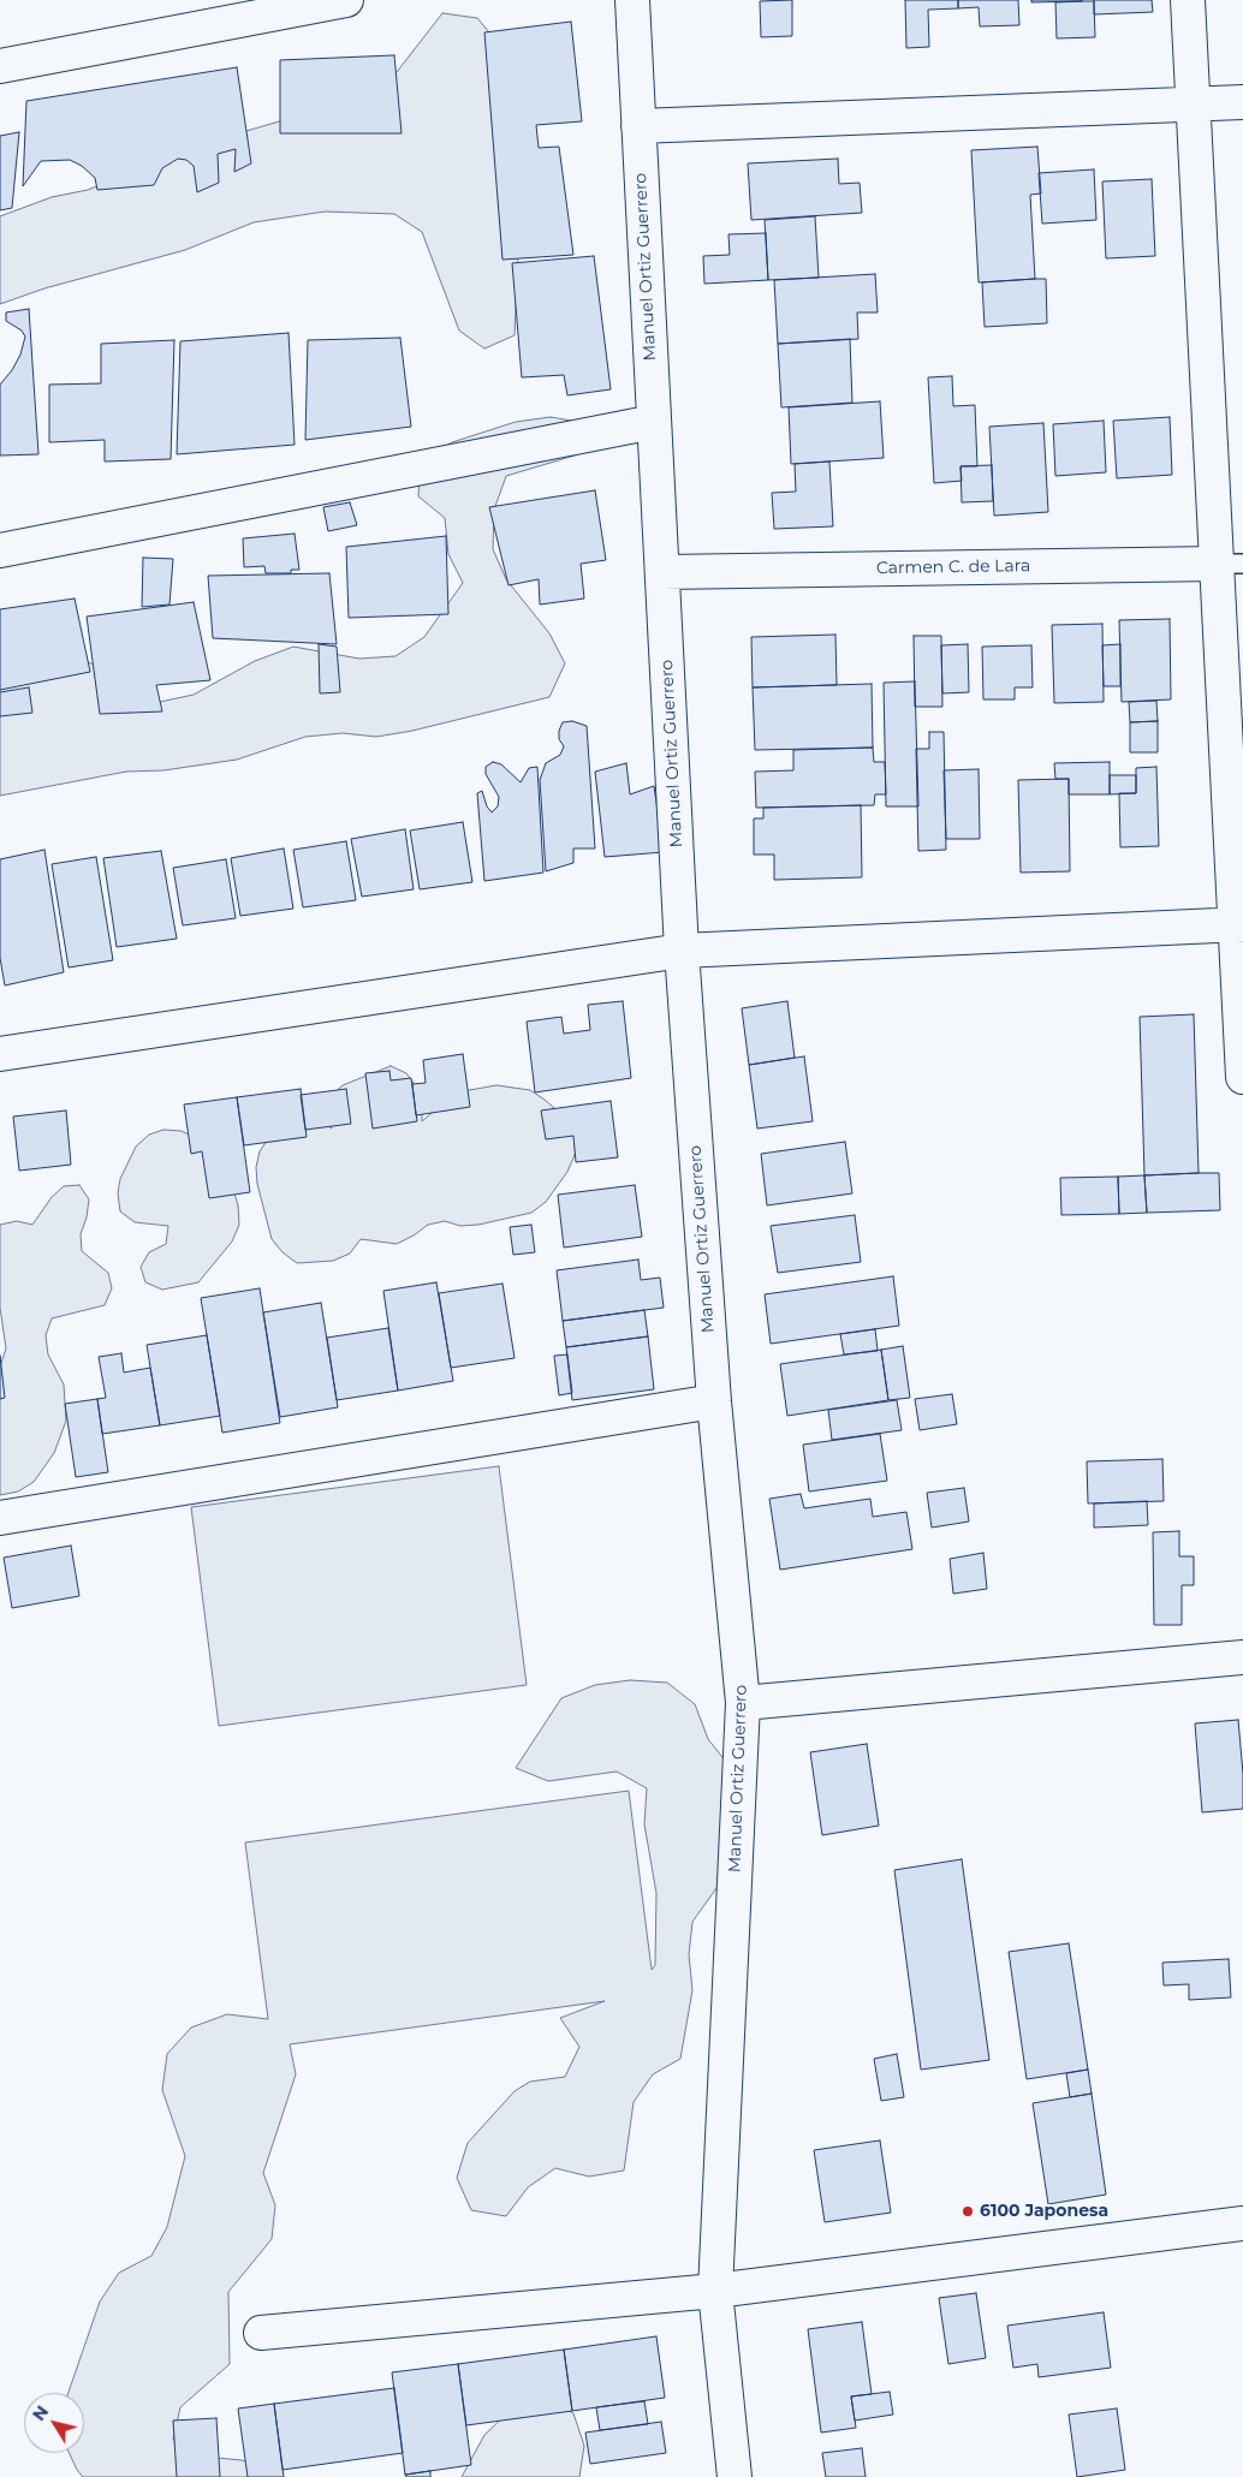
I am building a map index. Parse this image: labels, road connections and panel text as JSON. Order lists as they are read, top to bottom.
{
  "streets": {
    "street": ["Manuel Ortiz Guerrero", "Carmen C. de Lara"]
  },
  "crossings": [
    ["Manuel Ortiz Guerrero", "Carmen C. de Lara"]
  ],
  "places": ["6100 Japonesa"],
  "north": "top left"
}
